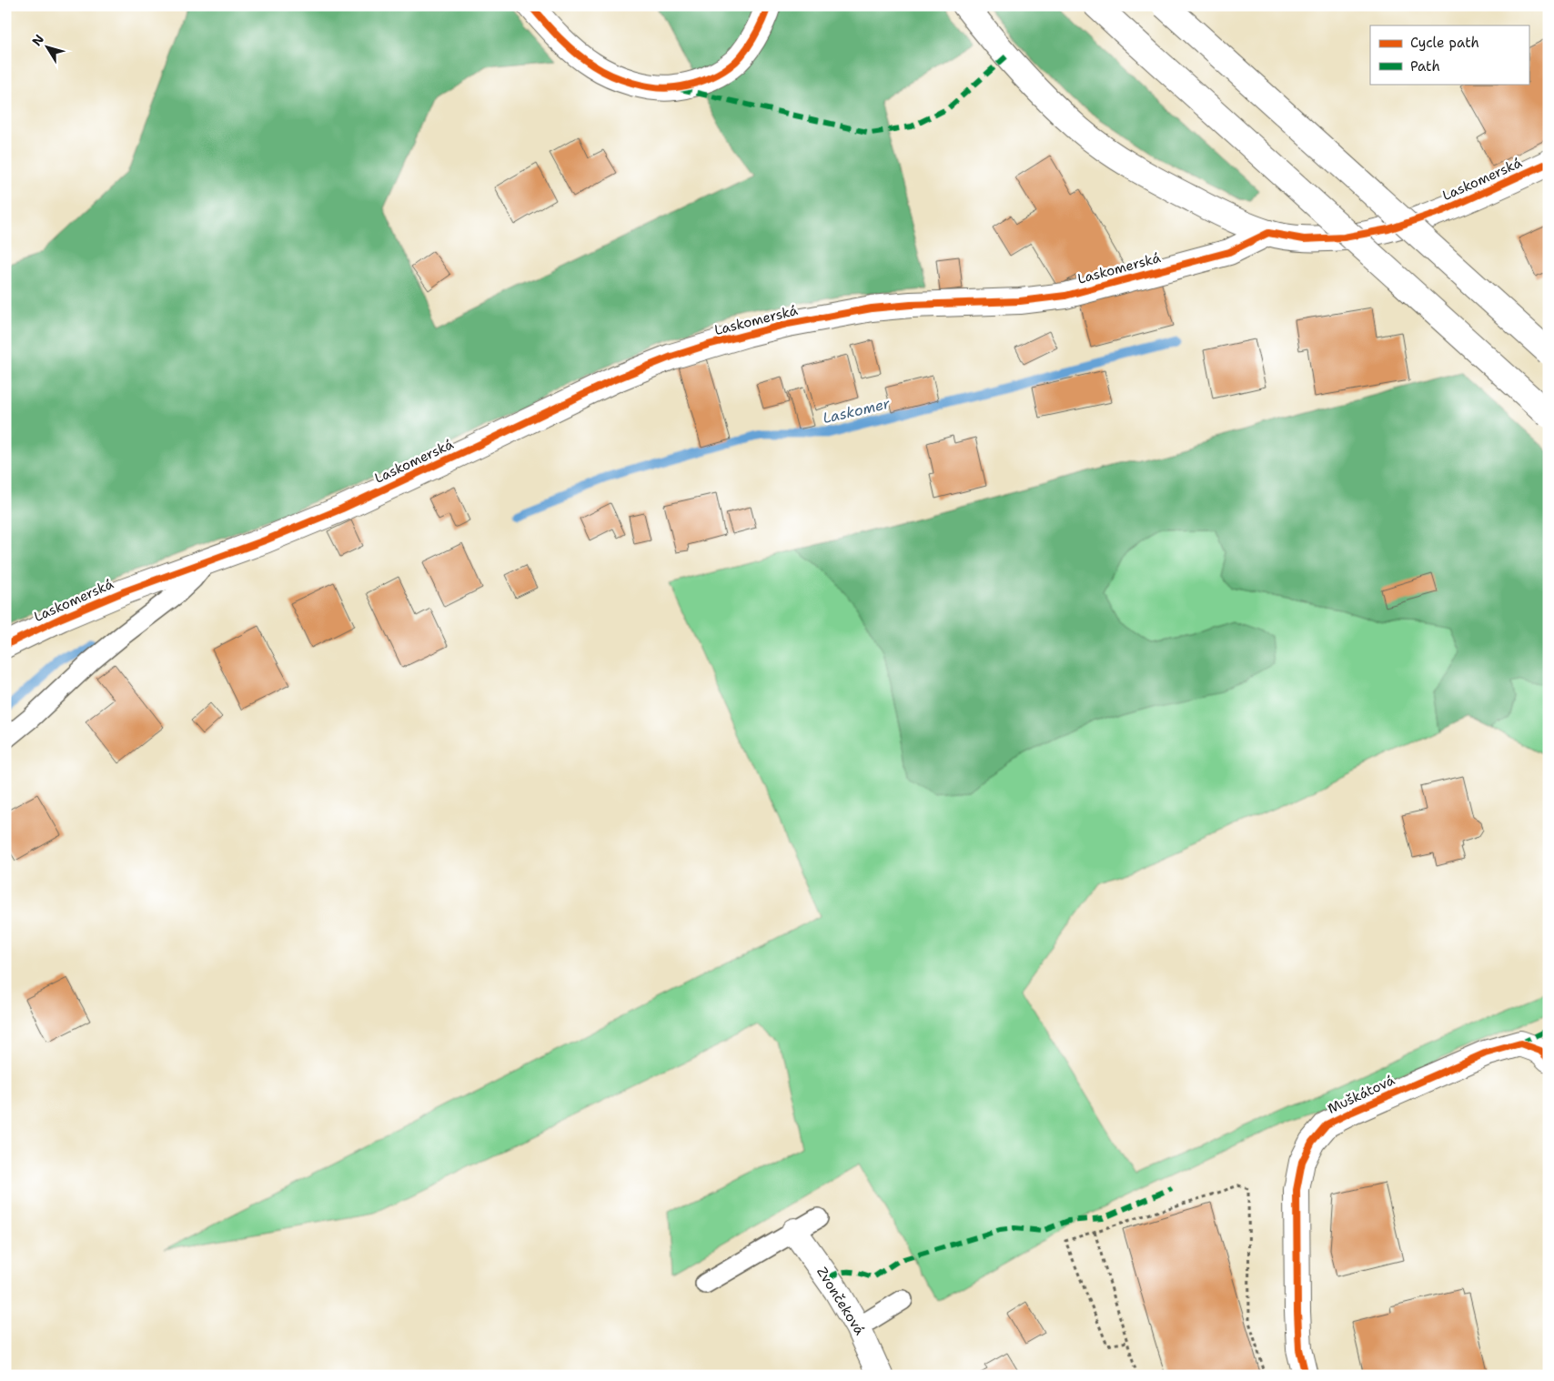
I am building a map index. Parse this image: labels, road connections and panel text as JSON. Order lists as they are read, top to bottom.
{
  "streets": {
    "main road": ["Laskomerská", "Muškátová", "Zvončeková"]
  },
  "water": ["Laskomer"],
  "legend": ["Cycle path", "Path"],
  "north": "top left"
}
